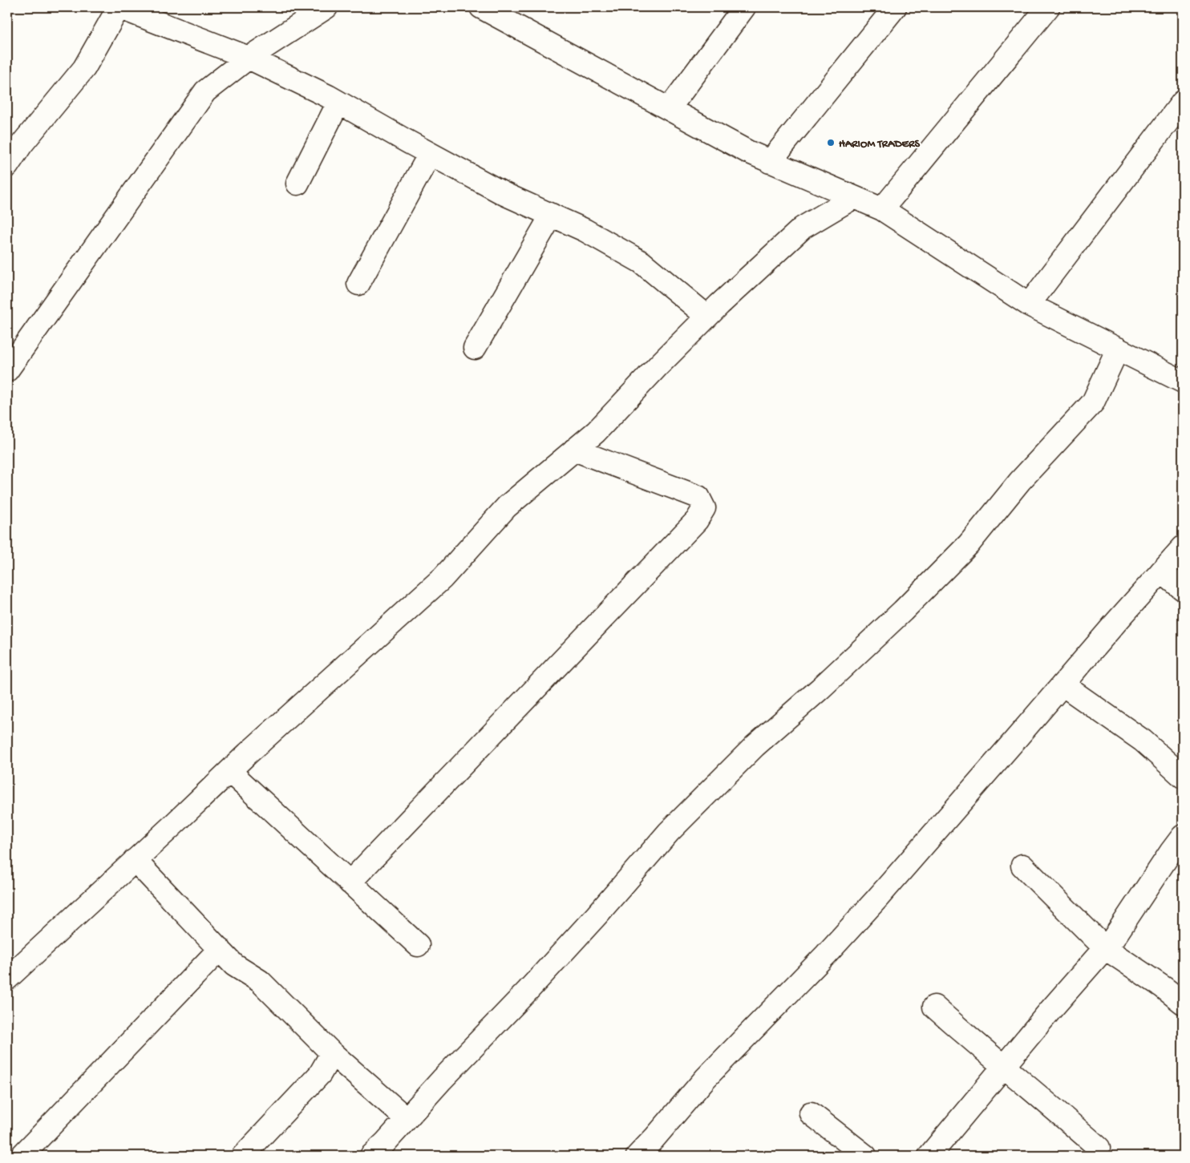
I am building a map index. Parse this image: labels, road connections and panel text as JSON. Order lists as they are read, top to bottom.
{
  "places": ["HARIOM TRADERS"]
}
